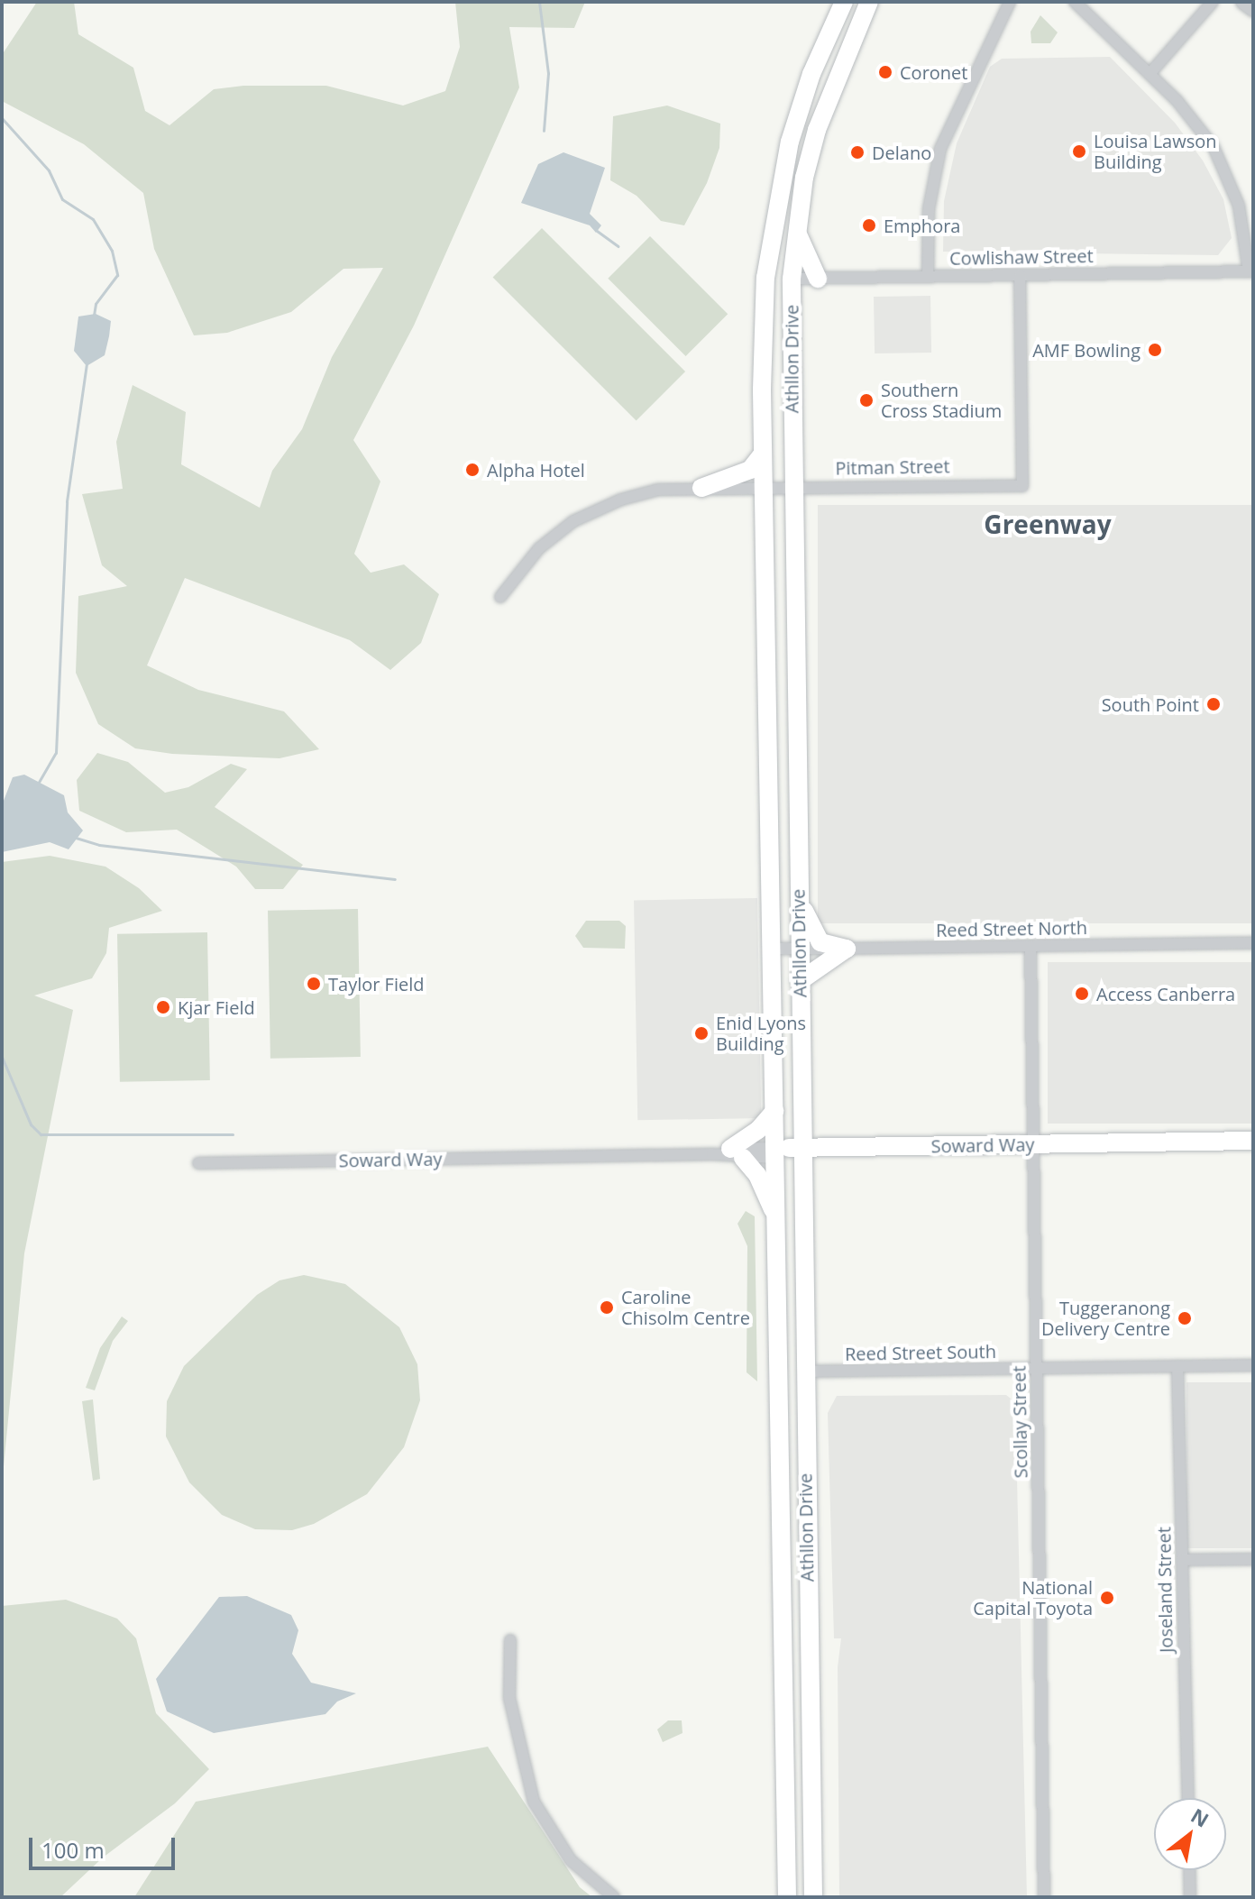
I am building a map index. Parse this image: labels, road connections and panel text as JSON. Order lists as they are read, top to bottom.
{
  "streets": {
    "main road": ["Athllon Drive", "Soward Way"],
    "street": [
      "Cowlishaw Street",
      "Pitman Street",
      "Reed Street North",
      "Reed Street South",
      "Scollay Street",
      "Joseland Street"
    ]
  },
  "crossings": [
    ["Cowlishaw Street", "Athllon Drive"],
    ["Cowlishaw Street", "Pitman Street"],
    ["Athllon Drive", "Pitman Street"],
    ["Athllon Drive", "Reed Street North"],
    ["Athllon Drive", "Soward Way"],
    ["Athllon Drive", "Reed Street South"],
    ["Reed Street North", "Scollay Street"],
    ["Soward Way", "Scollay Street"],
    ["Reed Street South", "Scollay Street"],
    ["Reed Street South", "Joseland Street"]
  ],
  "districts": ["Greenway"],
  "places": [
    "Coronet",
    "Louisa Lawson Building",
    "Delano",
    "Emphora",
    "AMF Bowling",
    "Southern Cross Stadium",
    "Alpha Hotel",
    "South Point",
    "Taylor Field",
    "Access Canberra",
    "Kjar Field",
    "Enid Lyons Building",
    "Caroline Chisolm Centre",
    "Tuggeranong Delivery Centre",
    "National Capital Toyota"
  ],
  "scale_bar": "100 m",
  "north": "top right"
}
